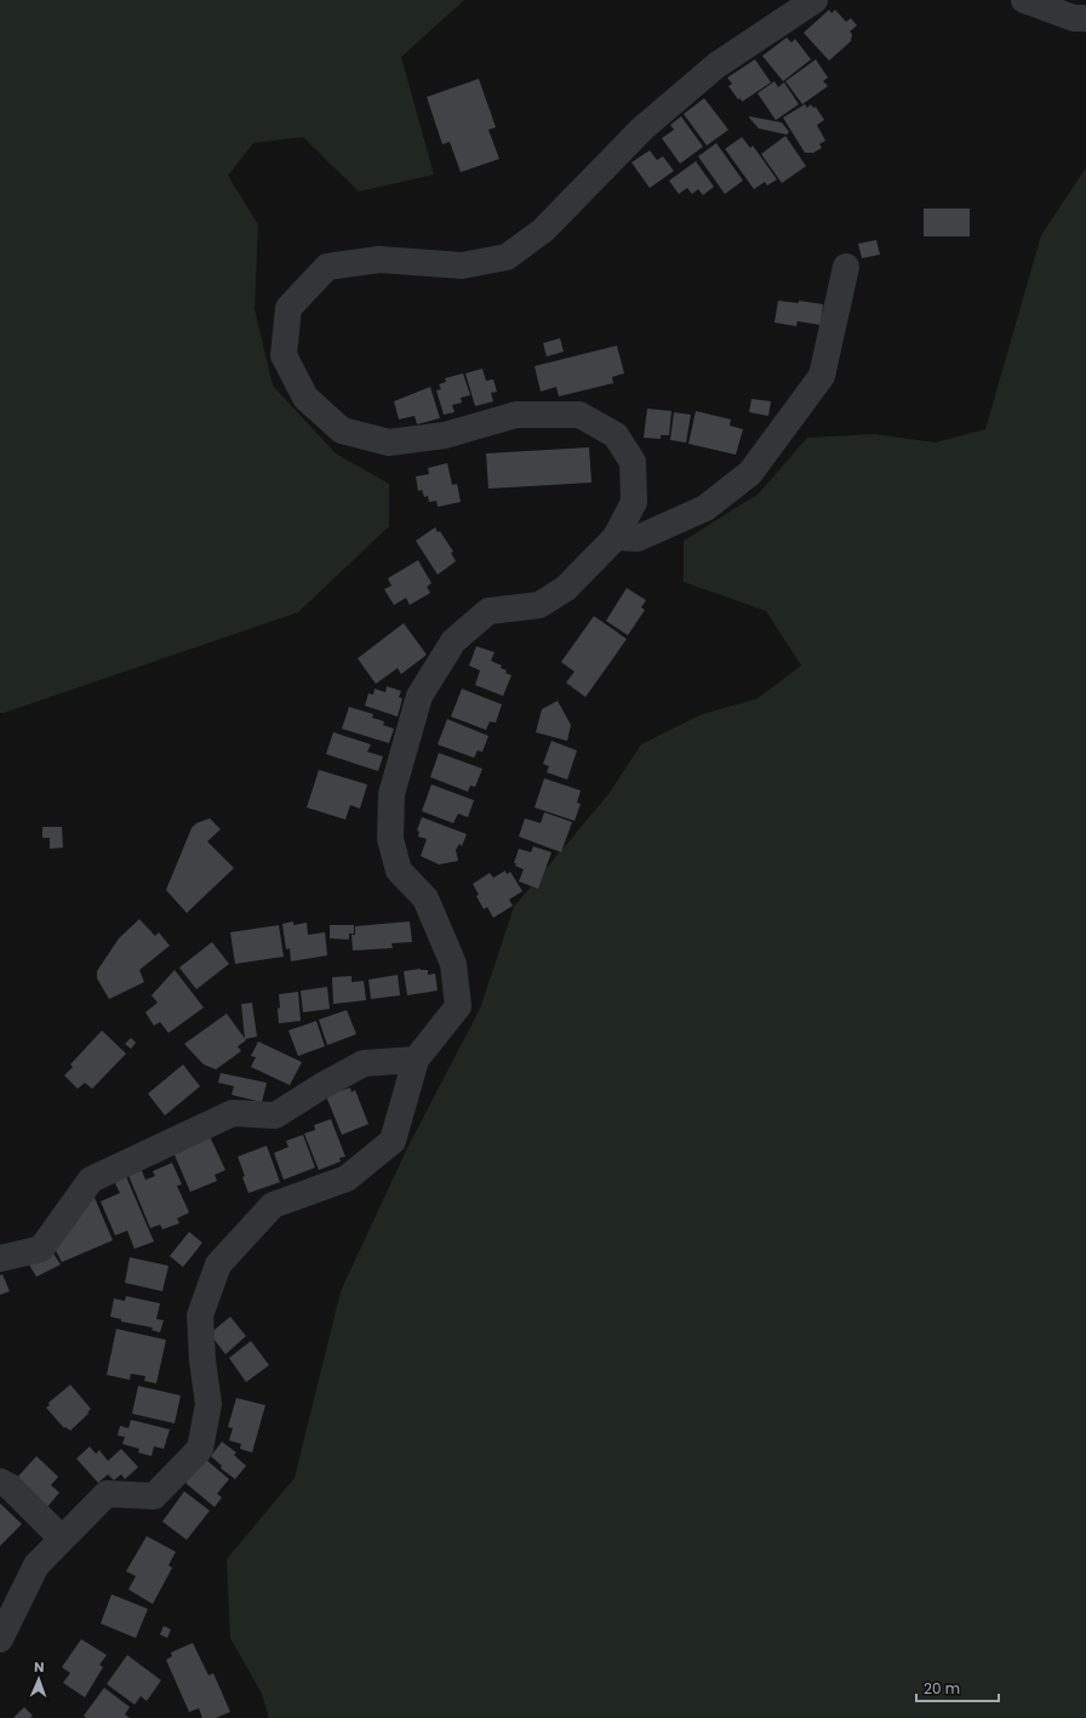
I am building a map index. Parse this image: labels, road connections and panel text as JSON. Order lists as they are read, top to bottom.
{
  "scale_bar": "20 m",
  "north": "top"
}
